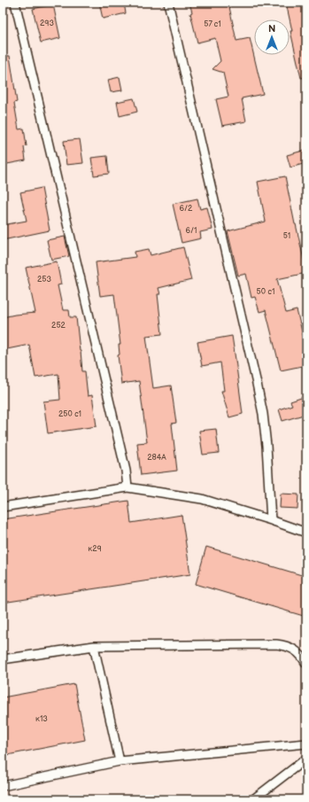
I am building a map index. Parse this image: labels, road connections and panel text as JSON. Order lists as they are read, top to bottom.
{
  "house_numbers": [
    "293",
    "57 с1",
    "6/2",
    "6/1",
    "51",
    "253",
    "50 с1",
    "252",
    "250 с1",
    "284А",
    "к29",
    "к13"
  ],
  "north": "top"
}
